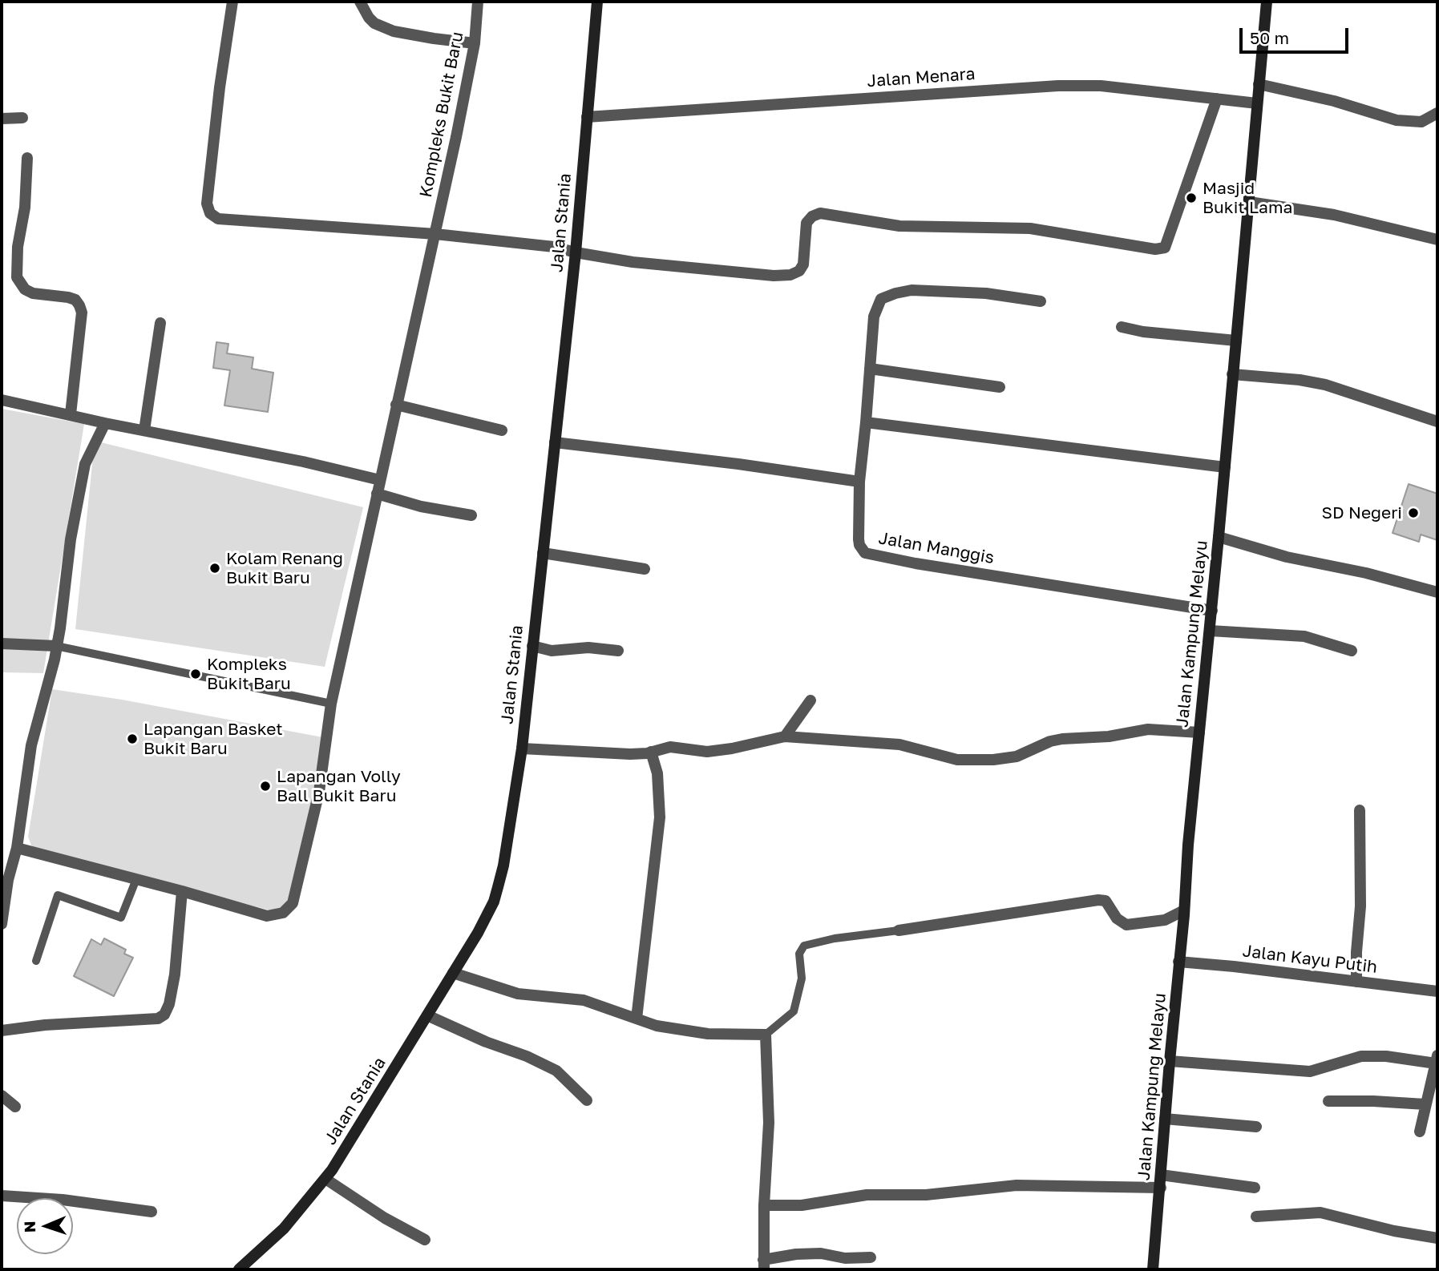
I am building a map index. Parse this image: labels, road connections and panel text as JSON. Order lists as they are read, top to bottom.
{
  "streets": {
    "street": [
      "Jalan Menara",
      "Kompleks Bukit Baru",
      "Jalan Stania",
      "Jalan Manggis",
      "Jalan Kampung Melayu",
      "Jalan Kayu Putih"
    ]
  },
  "crossings": [
    ["Jalan Menara", "Jalan Stania"],
    ["Jalan Menara", "Jalan Kampung Melayu"],
    ["Jalan Manggis", "Jalan Kampung Melayu"],
    ["Jalan Kampung Melayu", "Jalan Kayu Putih"]
  ],
  "places": [
    "Masjid Bukit Lama",
    "SD Negeri",
    "Kolam Renang Bukit Baru",
    "Kompleks Bukit Baru",
    "Lapangan Basket Bukit Baru",
    "Lapangan Volly Ball Bukit Baru"
  ],
  "scale_bar": "50 m",
  "north": "left"
}
